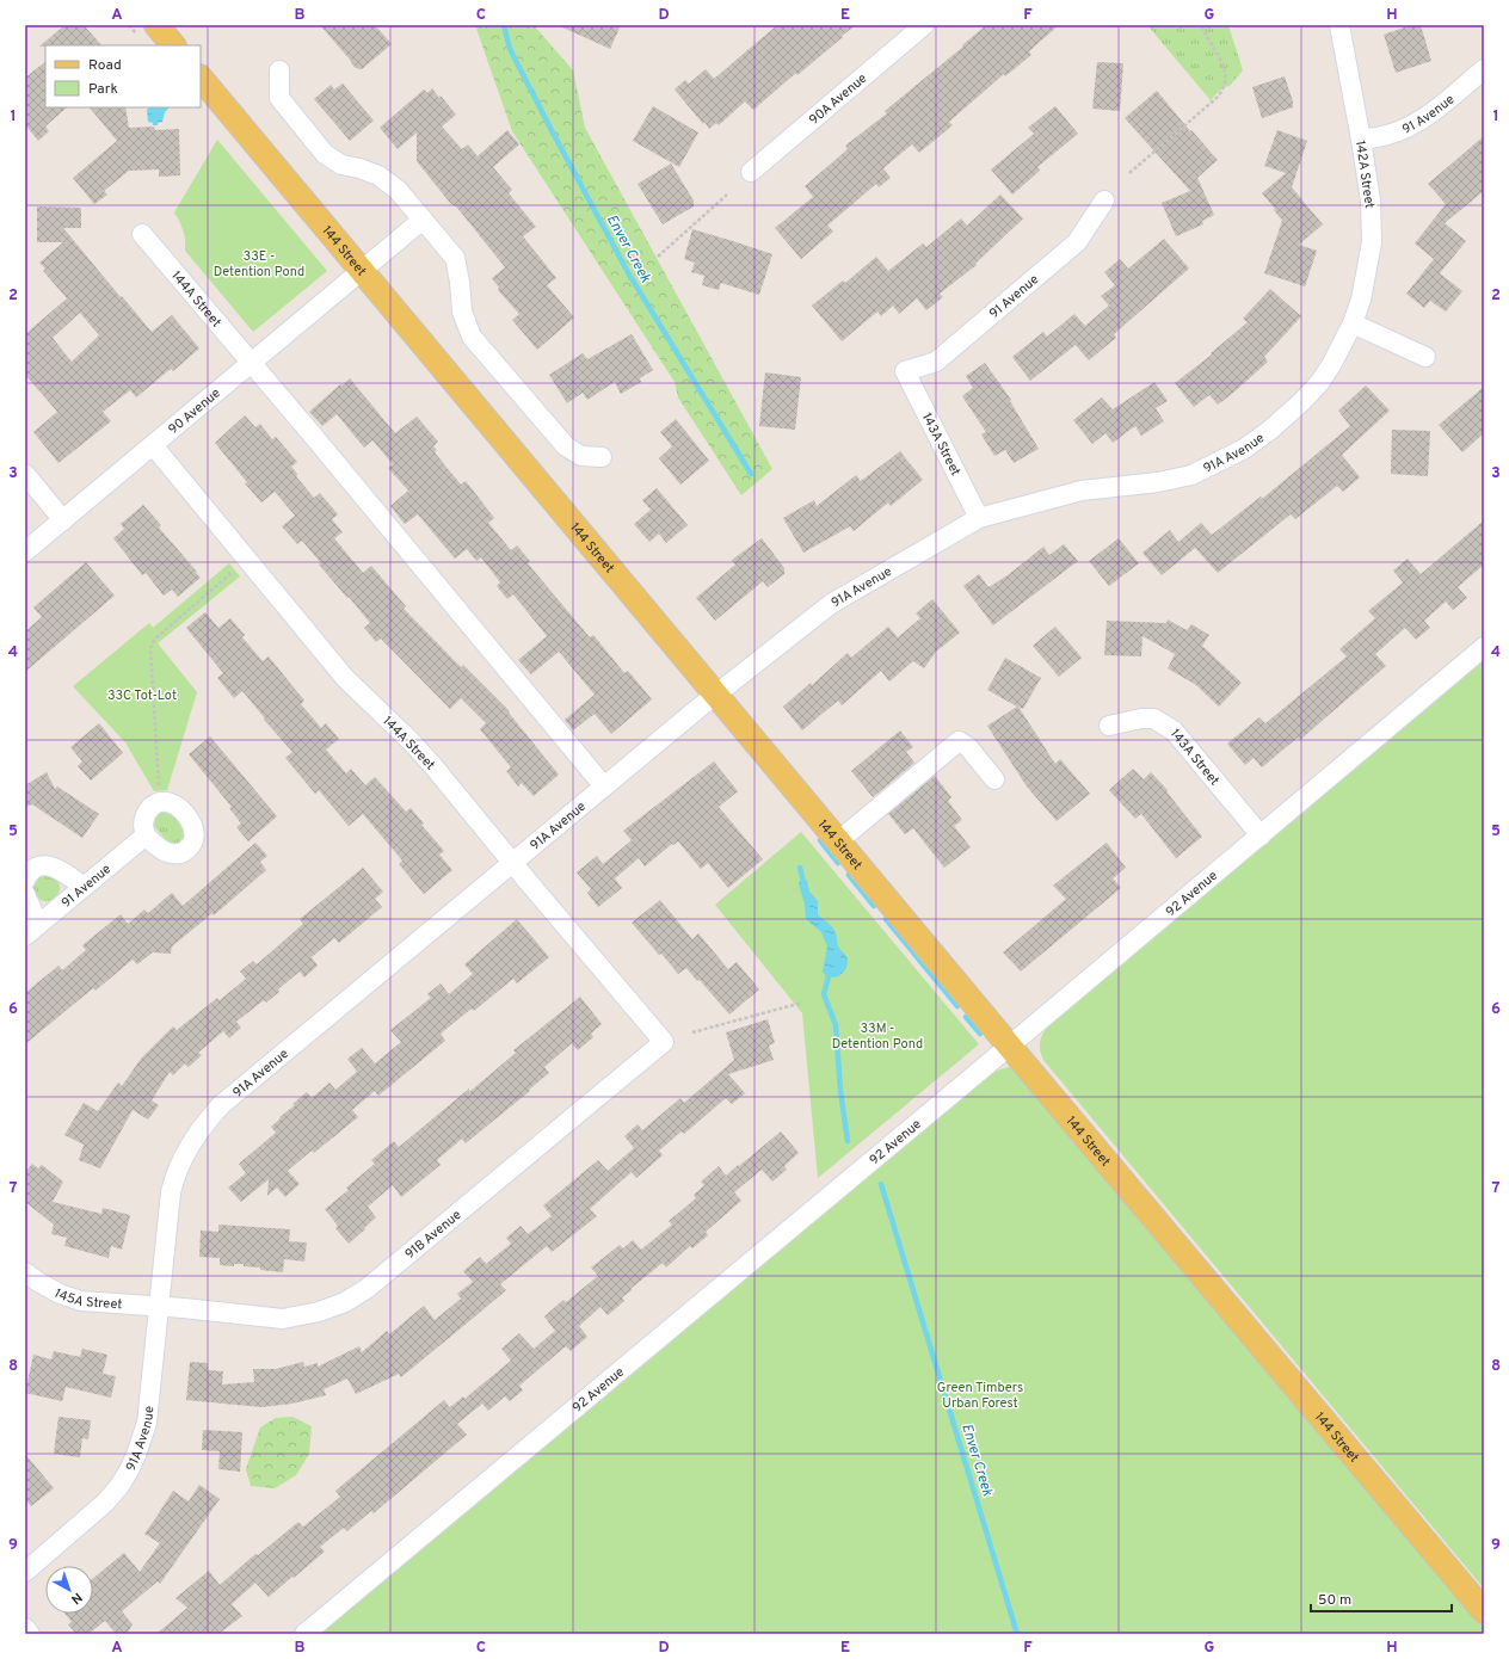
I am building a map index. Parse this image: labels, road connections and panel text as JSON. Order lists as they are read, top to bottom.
{
  "streets": {
    "main road": ["144 Street"],
    "street": [
      "90A Avenue",
      "91 Avenue",
      "142A Street",
      "144A Street",
      "90 Avenue",
      "143A Street",
      "91A Avenue",
      "92 Avenue",
      "91B Avenue",
      "145A Street"
    ]
  },
  "crossings": [
    ["91 Avenue", "142A Street"],
    ["91 Avenue", "143A Street"],
    ["142A Street", "91A Avenue"],
    ["144 Street", "90 Avenue"],
    ["144 Street", "91A Avenue"],
    ["144 Street", "92 Avenue"],
    ["144A Street", "90 Avenue"],
    ["144A Street", "91A Avenue"],
    ["144A Street", "91B Avenue"],
    ["143A Street", "91A Avenue"],
    ["143A Street", "92 Avenue"],
    ["91A Avenue", "91B Avenue"],
    ["91A Avenue", "145A Street"],
    ["91B Avenue", "145A Street"]
  ],
  "water": ["Enver Creek"],
  "parks": [
    "33E - Detention Pond",
    "33C Tot-Lot",
    "33M - Detention Pond",
    "Green Timbers Urban Forest"
  ],
  "legend": ["Road", "Park"],
  "scale_bar": "50 m",
  "north": "bottom right",
  "grid": {
    "columns": [
      "A",
      "B",
      "C",
      "D",
      "E",
      "F",
      "G",
      "H"
    ],
    "rows": [
      "1",
      "2",
      "3",
      "4",
      "5",
      "6",
      "7",
      "8",
      "9"
    ]
  }
}
